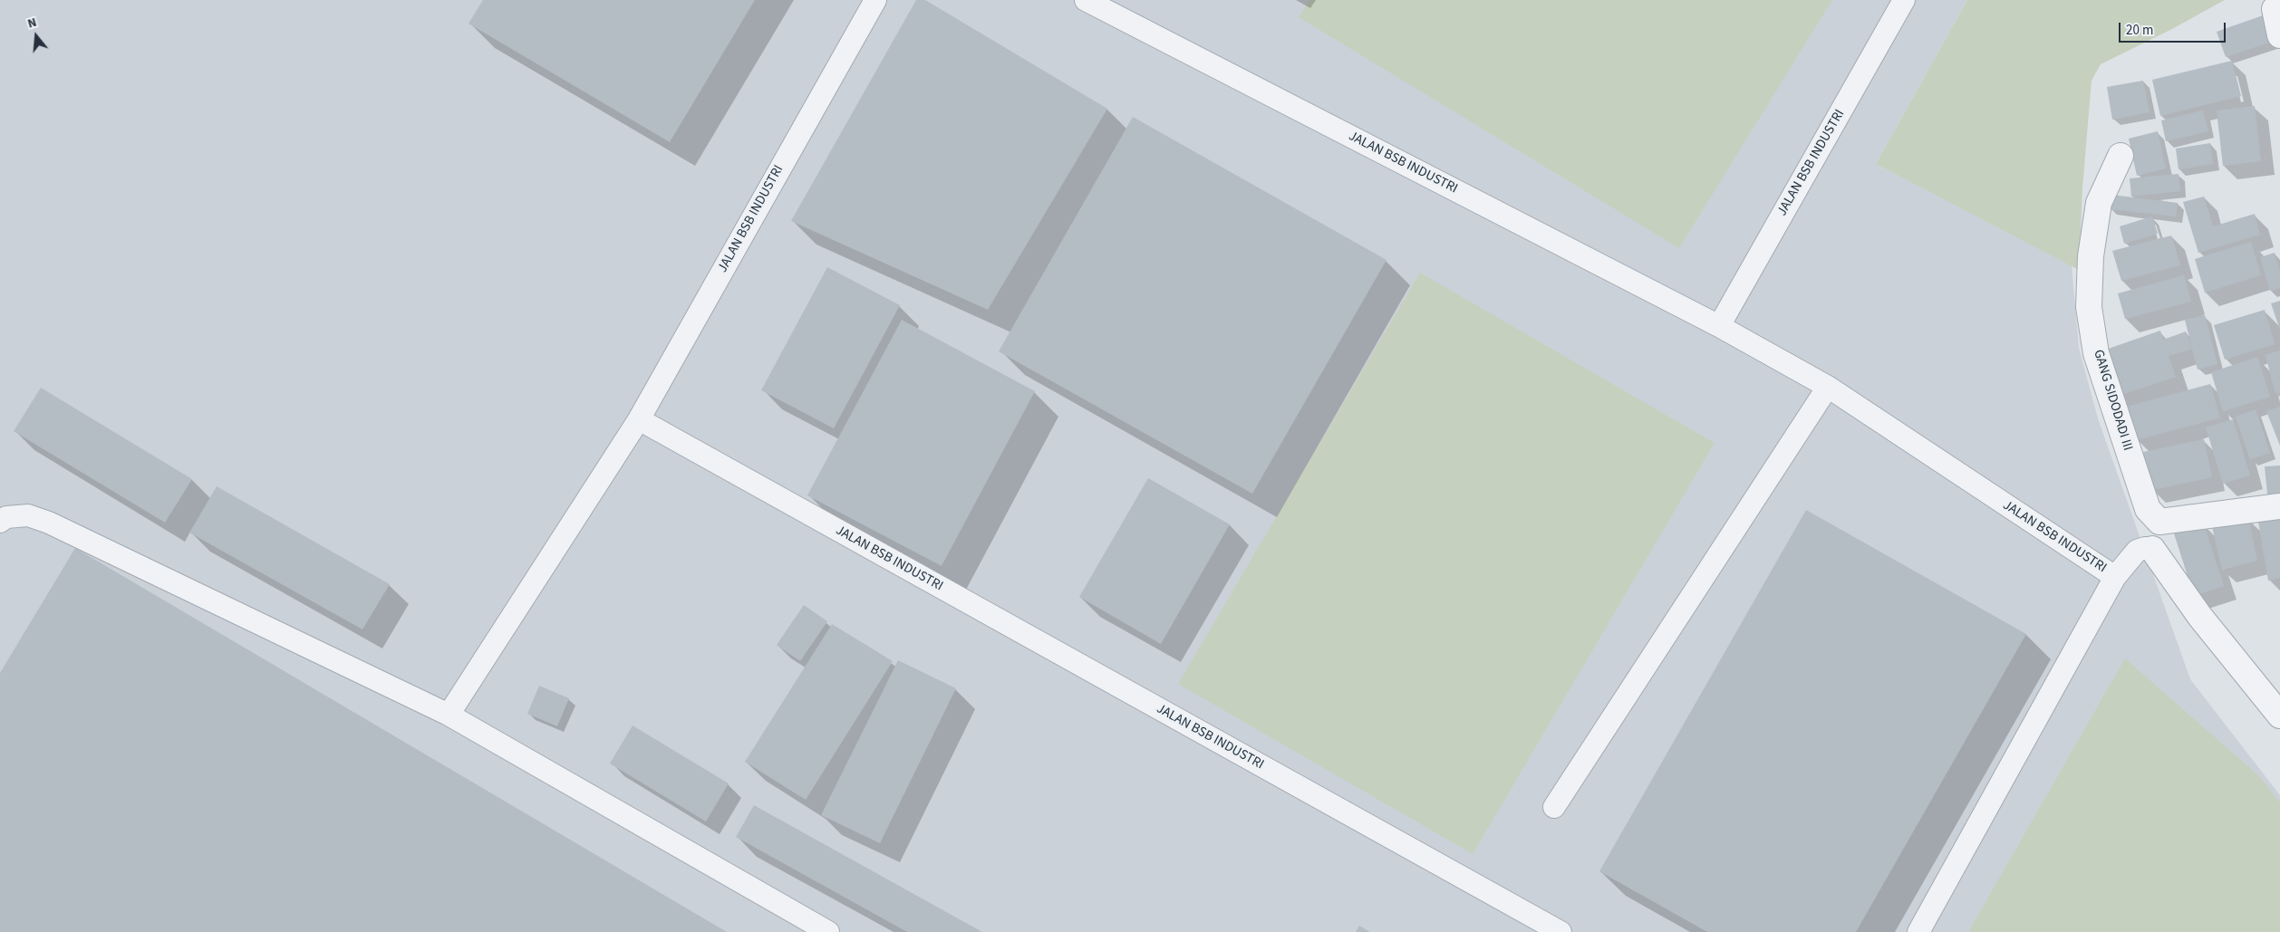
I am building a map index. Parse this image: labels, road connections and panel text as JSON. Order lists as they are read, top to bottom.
{
  "streets": {
    "street": ["GANG SIDODADI III"],
    "lane": ["JALAN BSB INDUSTRI"]
  },
  "scale_bar": "20 m",
  "north": "top"
}
